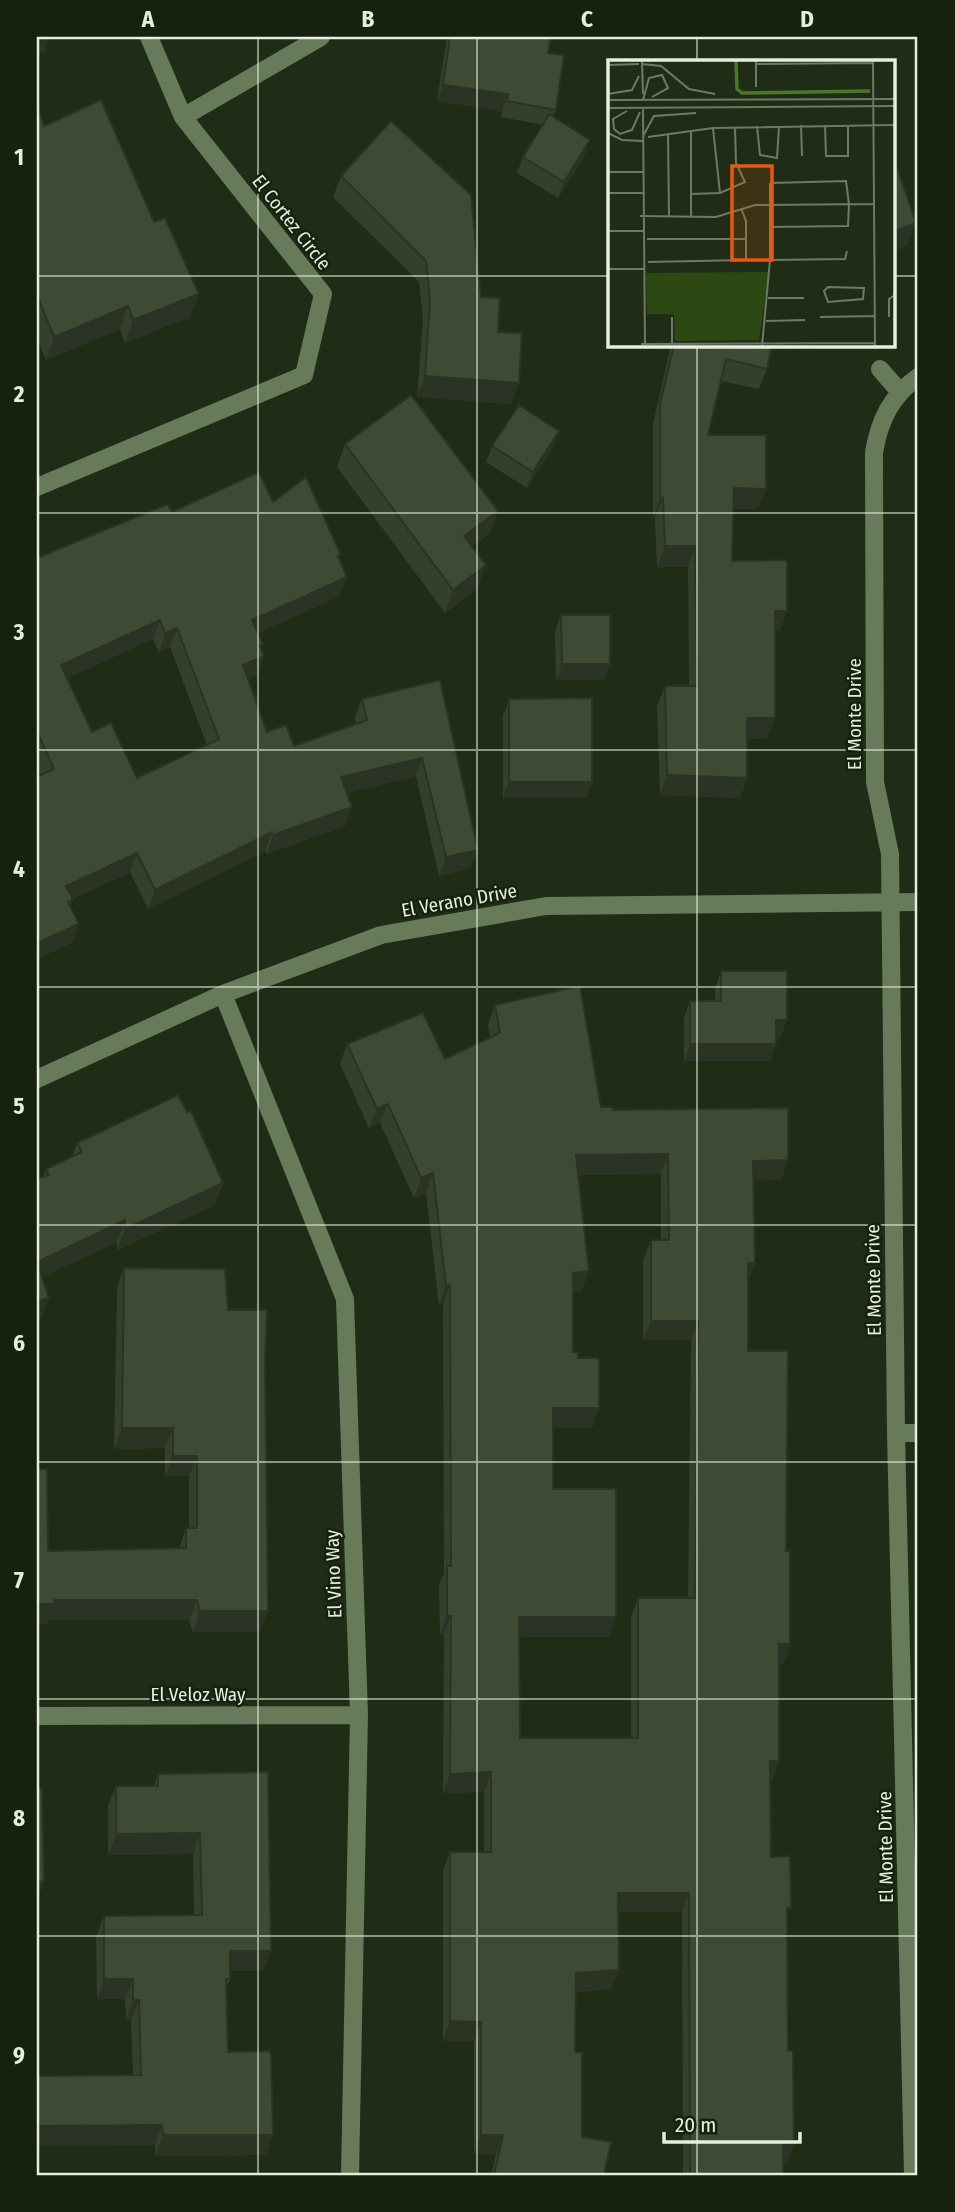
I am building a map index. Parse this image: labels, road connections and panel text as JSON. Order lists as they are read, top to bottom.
{
  "streets": {
    "street": [
      "El Cortez Circle",
      "El Monte Drive",
      "El Verano Drive",
      "El Vino Way",
      "El Veloz Way"
    ]
  },
  "crossings": [
    ["El Monte Drive", "El Verano Drive"],
    ["El Verano Drive", "El Vino Way"],
    ["El Vino Way", "El Veloz Way"]
  ],
  "scale_bar": "20 m",
  "grid": {
    "columns": [
      "A",
      "B",
      "C",
      "D"
    ],
    "rows": [
      "1",
      "2",
      "3",
      "4",
      "5",
      "6",
      "7",
      "8",
      "9"
    ]
  }
}
